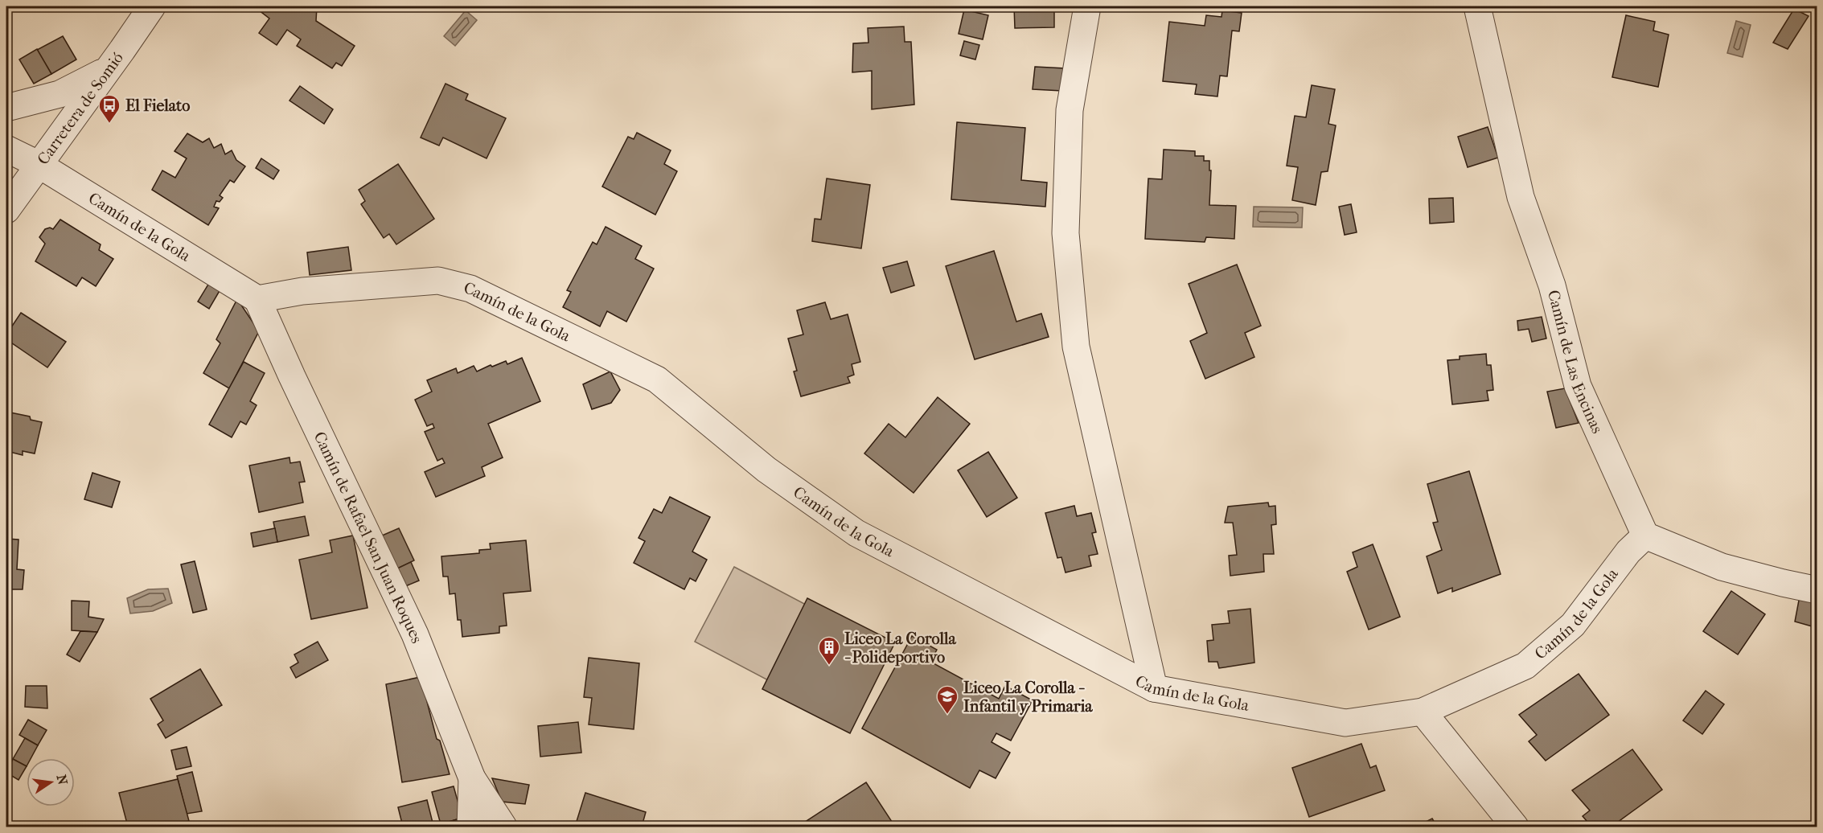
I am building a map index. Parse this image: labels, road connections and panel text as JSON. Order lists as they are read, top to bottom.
{
  "streets": {
    "street": [
      "Carretera de Somió",
      "Camín de la Gola",
      "Camín de Las Encinas",
      "Camín de Rafael San Juan Roques"
    ]
  },
  "crossings": [
    ["Carretera de Somió", "Camín de la Gola"],
    ["Camín de la Gola", "Camín de Las Encinas"],
    ["Camín de la Gola", "Camín de Rafael San Juan Roques"]
  ],
  "places": {
    "bus stop": ["El Fielato"],
    "building": ["Liceo La Corolla - Polideportivo"],
    "school or university": ["Liceo La Corolla - Infantil y Primaria"]
  },
  "north": "right"
}
